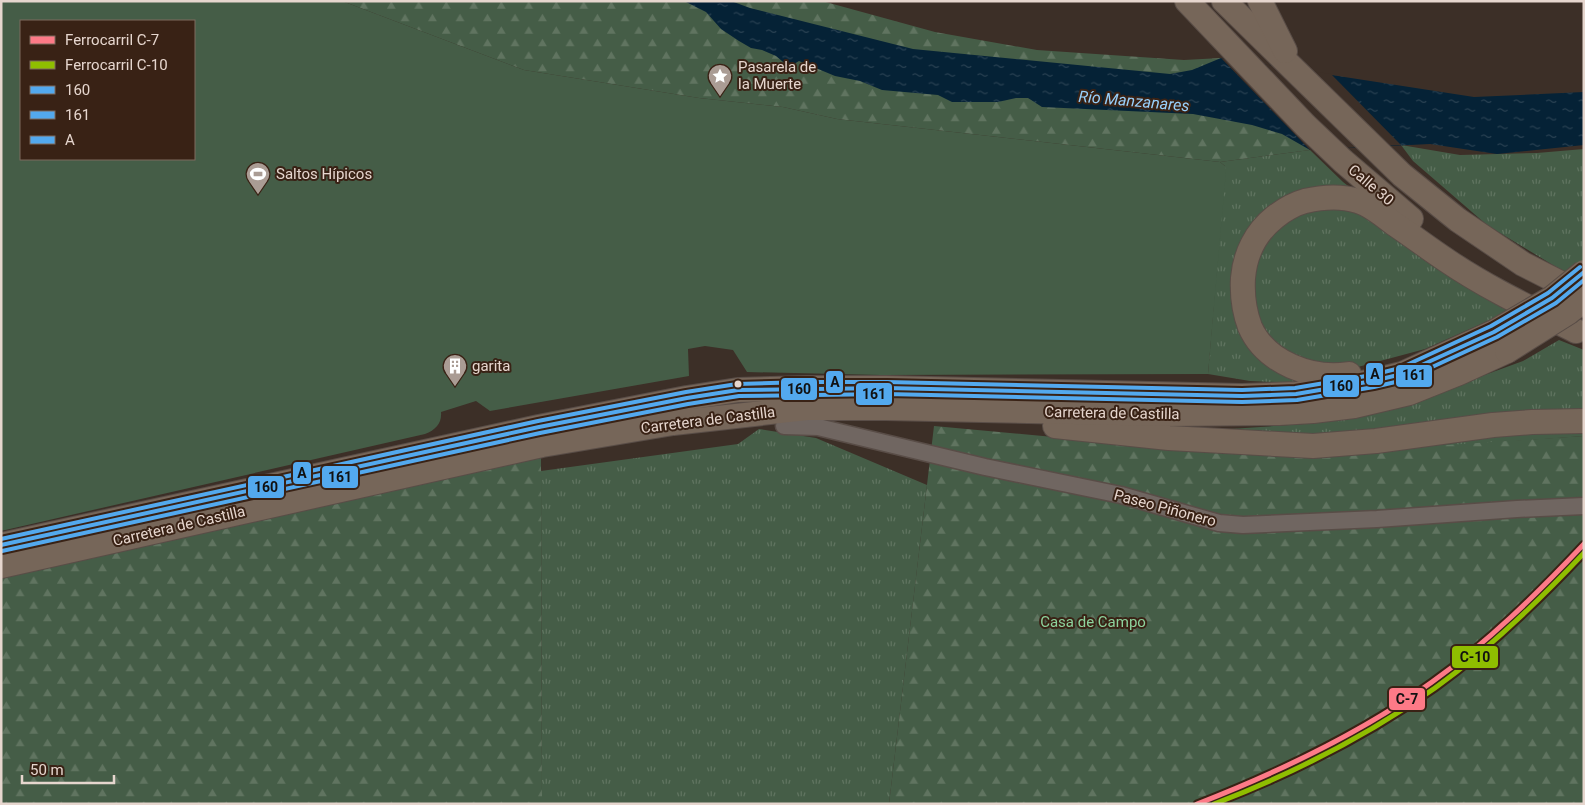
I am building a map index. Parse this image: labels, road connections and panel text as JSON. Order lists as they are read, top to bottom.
{
  "streets": {
    "highway": ["Calle 30", "Carretera de Castilla"],
    "street": ["Paseo Piñonero"]
  },
  "water": ["Río Manzanares"],
  "parks": ["Casa de Campo"],
  "places": {
    "place": ["Pasarela de la Muerte"],
    "sports": ["Saltos Hípicos"],
    "building": ["garita"]
  },
  "lines": [
    "transit line A",
    "transit line 160",
    "transit line 161",
    "rail line C-7",
    "rail line C-10"
  ],
  "legend": [
    "Ferrocarril C-7",
    "Ferrocarril C-10",
    "160",
    "161",
    "A"
  ],
  "scale_bar": "50 m"
}
